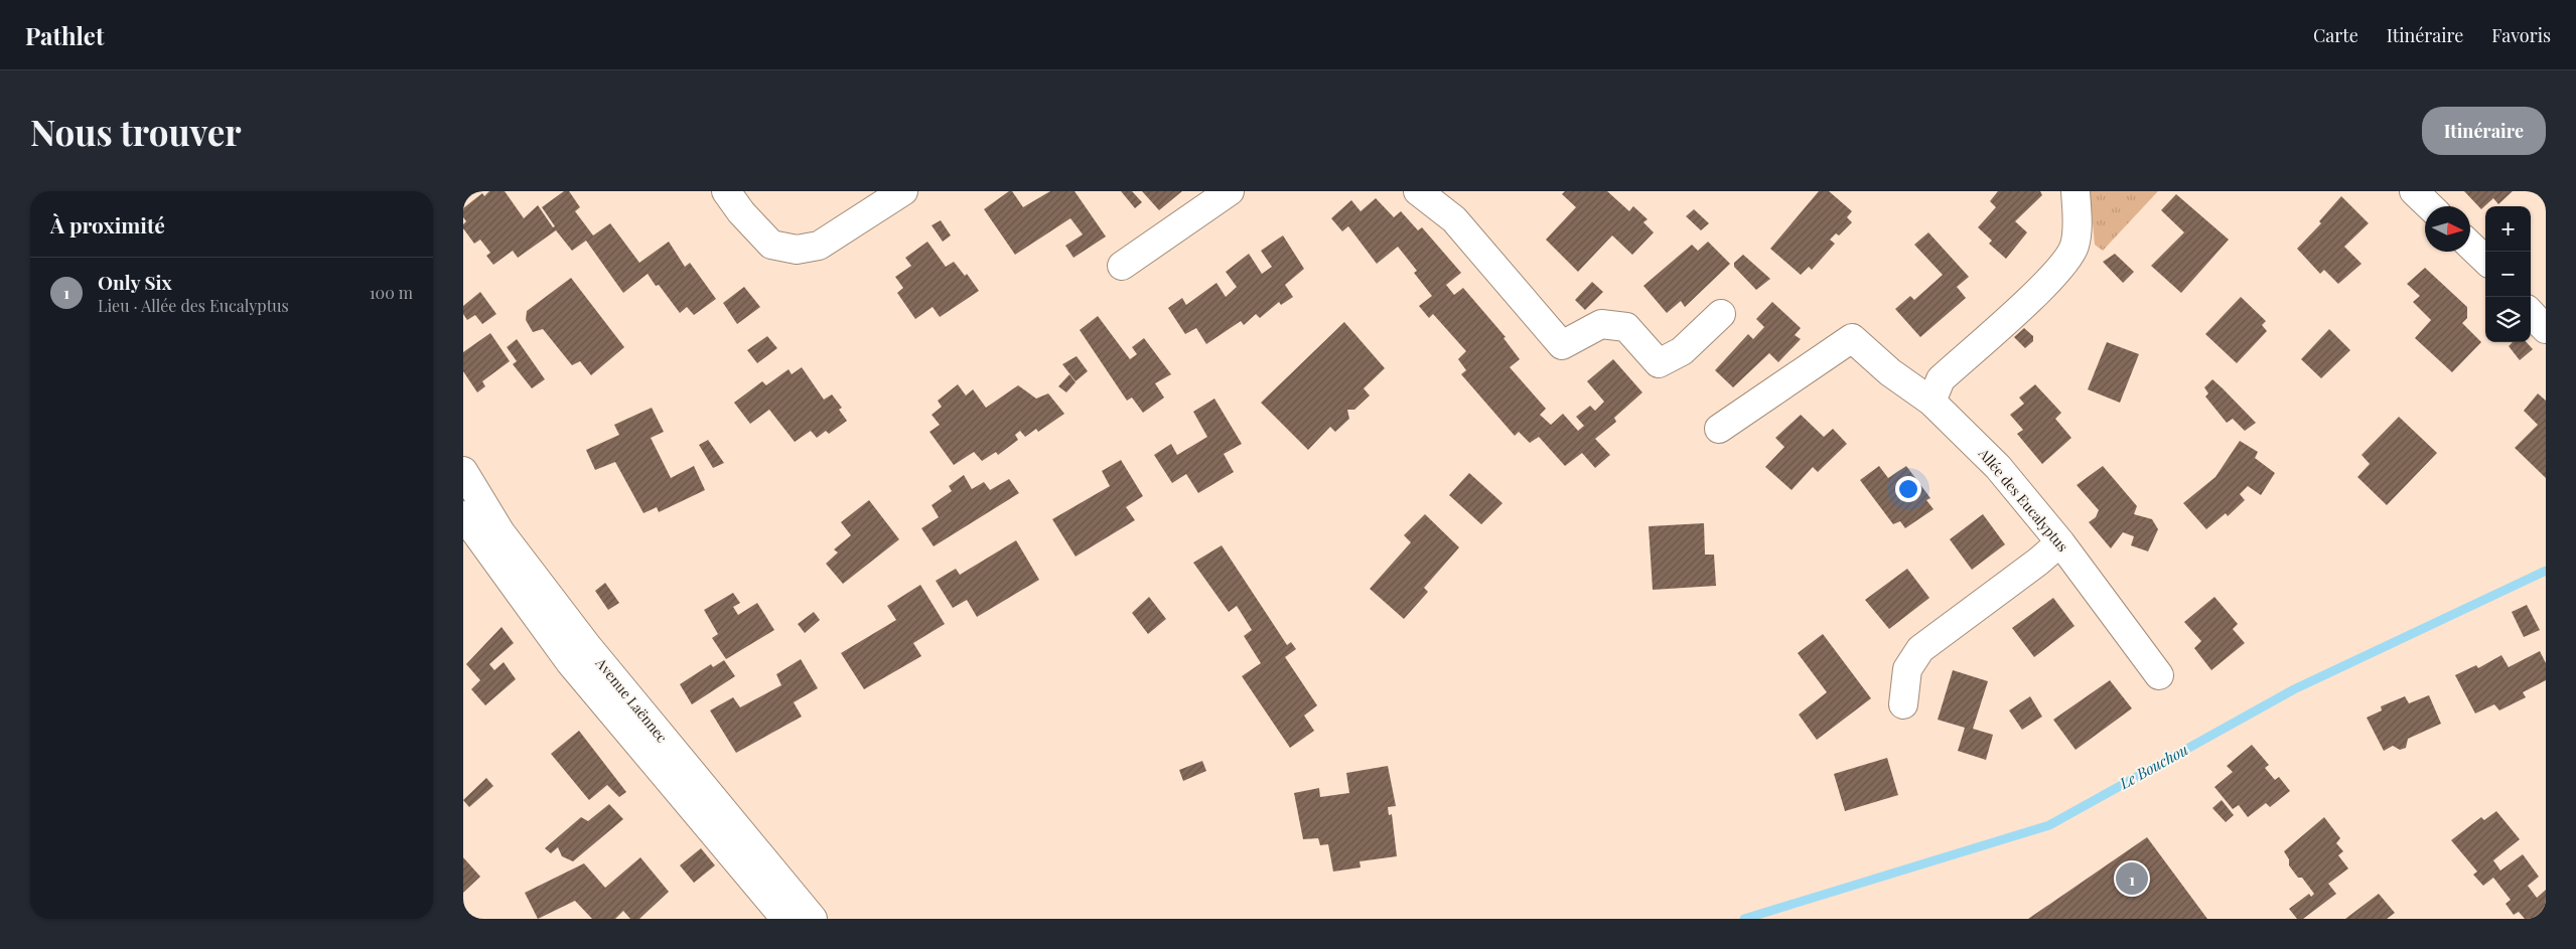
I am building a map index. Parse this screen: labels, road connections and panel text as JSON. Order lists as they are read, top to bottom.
{
  "streets": {
    "main road": ["Allée des Eucalyptus", "Avenue Laënnec"]
  },
  "water": ["Le Bouchou"],
  "north": "right",
  "page": {
    "header": "Pathlet",
    "nav": ["Carte", "Itinéraire", "Favoris"],
    "buttons": "Itinéraire",
    "title": "Nous trouver",
    "heading": "À proximité",
    "map_buttons": ["+", "−"],
    "list": [
      {
        "mark": "1",
        "name": "Only Six",
        "note": "Lieu · Allée des Eucalyptus",
        "value": "100 m"
      }
    ],
    "pins": "1"
  }
}
